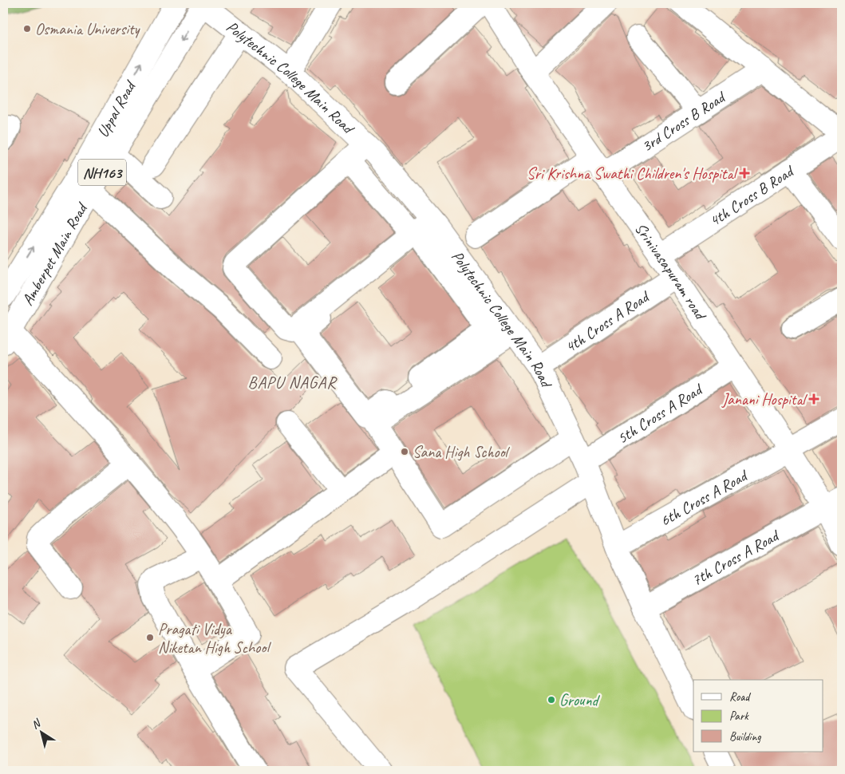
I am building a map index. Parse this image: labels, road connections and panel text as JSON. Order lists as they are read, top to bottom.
{
  "streets": {
    "main road": [
      "Polytechnic College Main Road",
      "Uppal Road",
      "3rd Cross B Road",
      "NH163",
      "4th Cross B Road",
      "Amberpet Main Road",
      "Srinivasapuram road",
      "4th Cross A Road",
      "5th Cross A Road",
      "6th Cross A Road",
      "7th Cross A Road"
    ]
  },
  "crossings": [
    ["Polytechnic College Main Road", "Amberpet Main Road"],
    ["Polytechnic College Main Road", "4th Cross A Road"],
    ["Polytechnic College Main Road", "5th Cross A Road"],
    ["Polytechnic College Main Road", "6th Cross A Road"],
    ["Polytechnic College Main Road", "7th Cross A Road"],
    ["3rd Cross B Road", "Srinivasapuram road"],
    ["4th Cross B Road", "Srinivasapuram road"],
    ["Srinivasapuram road", "4th Cross A Road"],
    ["Srinivasapuram road", "5th Cross A Road"],
    ["Srinivasapuram road", "6th Cross A Road"],
    ["Srinivasapuram road", "7th Cross A Road"]
  ],
  "districts": ["BAPU NAGAR"],
  "places": {
    "other": [
      "Osmania University",
      "Sana High School",
      "Pragati Vidya Niketan High School",
      "Ground"
    ],
    "health": ["Sri Krishna Swathi Children's Hospital", "Janani Hospital"]
  },
  "legend": ["Road", "Park", "Building"],
  "north": "top left"
}
